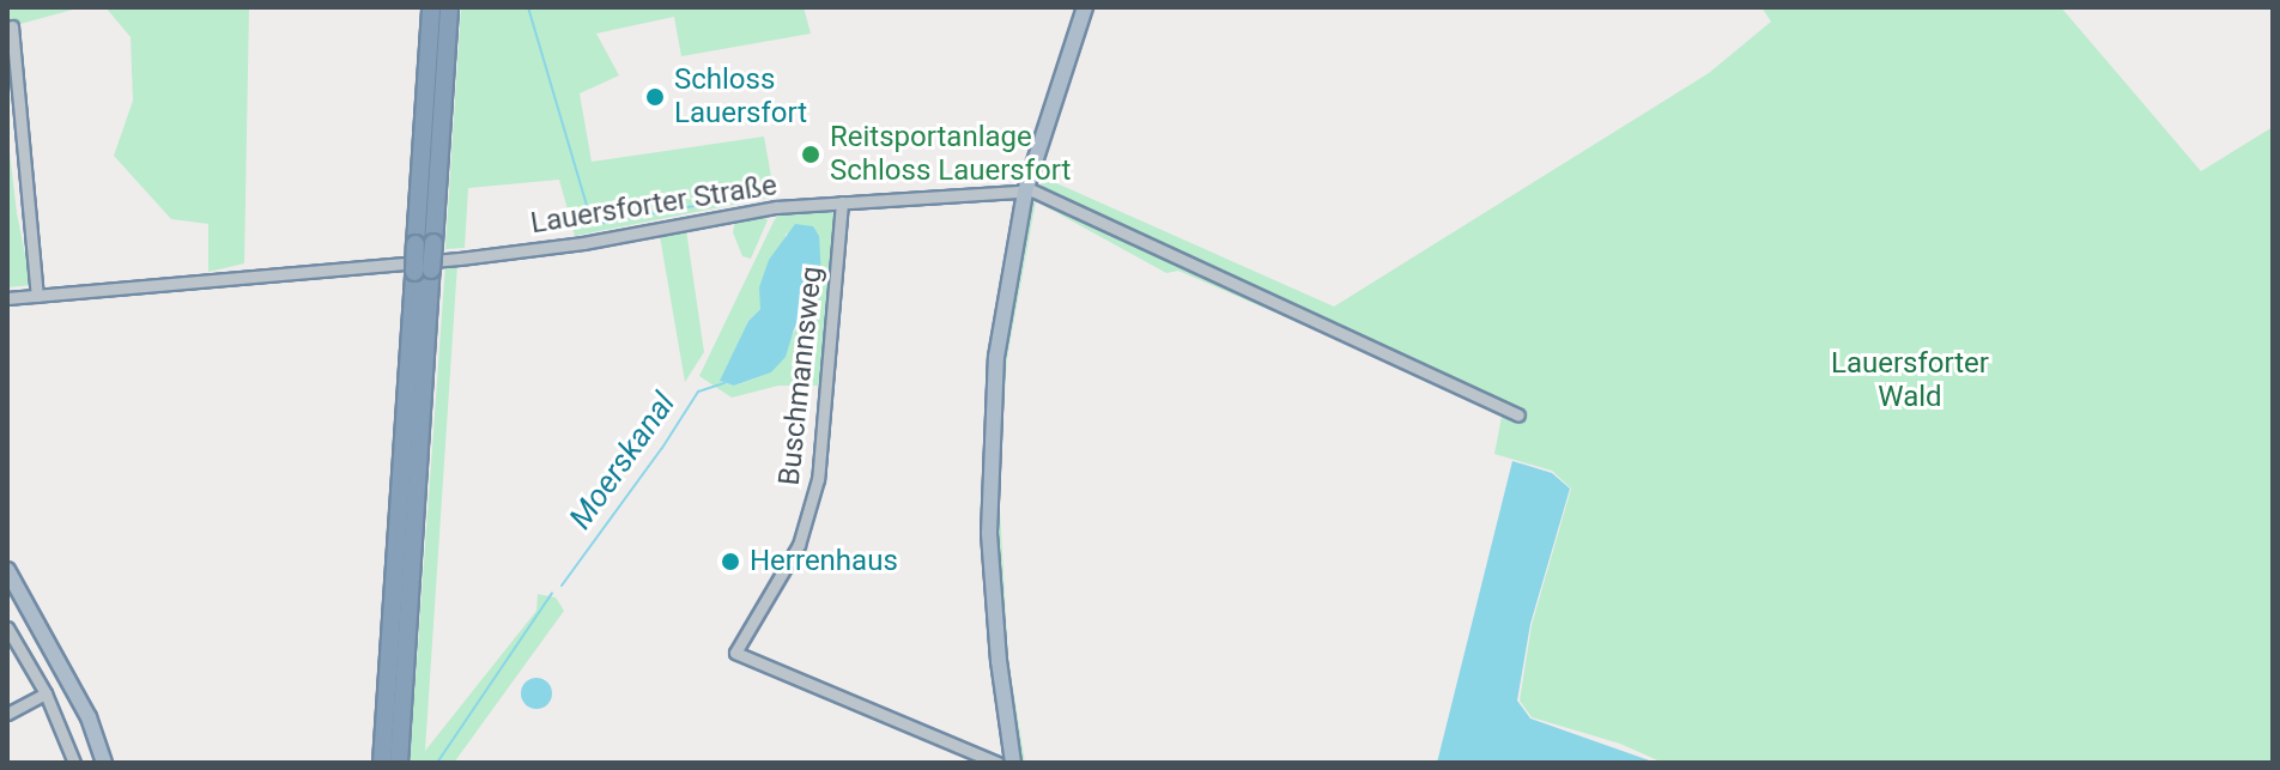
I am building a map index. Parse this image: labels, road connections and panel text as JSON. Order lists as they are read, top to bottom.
{
  "streets": {
    "street": ["Lauersforter Straße", "Buschmannsweg"]
  },
  "crossings": [
    ["Lauersforter Straße", "Buschmannsweg"]
  ],
  "water": ["Moerskanal"],
  "parks": ["Lauersforter Wald"],
  "places": ["Schloss Lauersfort", "Reitsportanlage Schloss Lauersfort", "Herrenhaus"]
}
